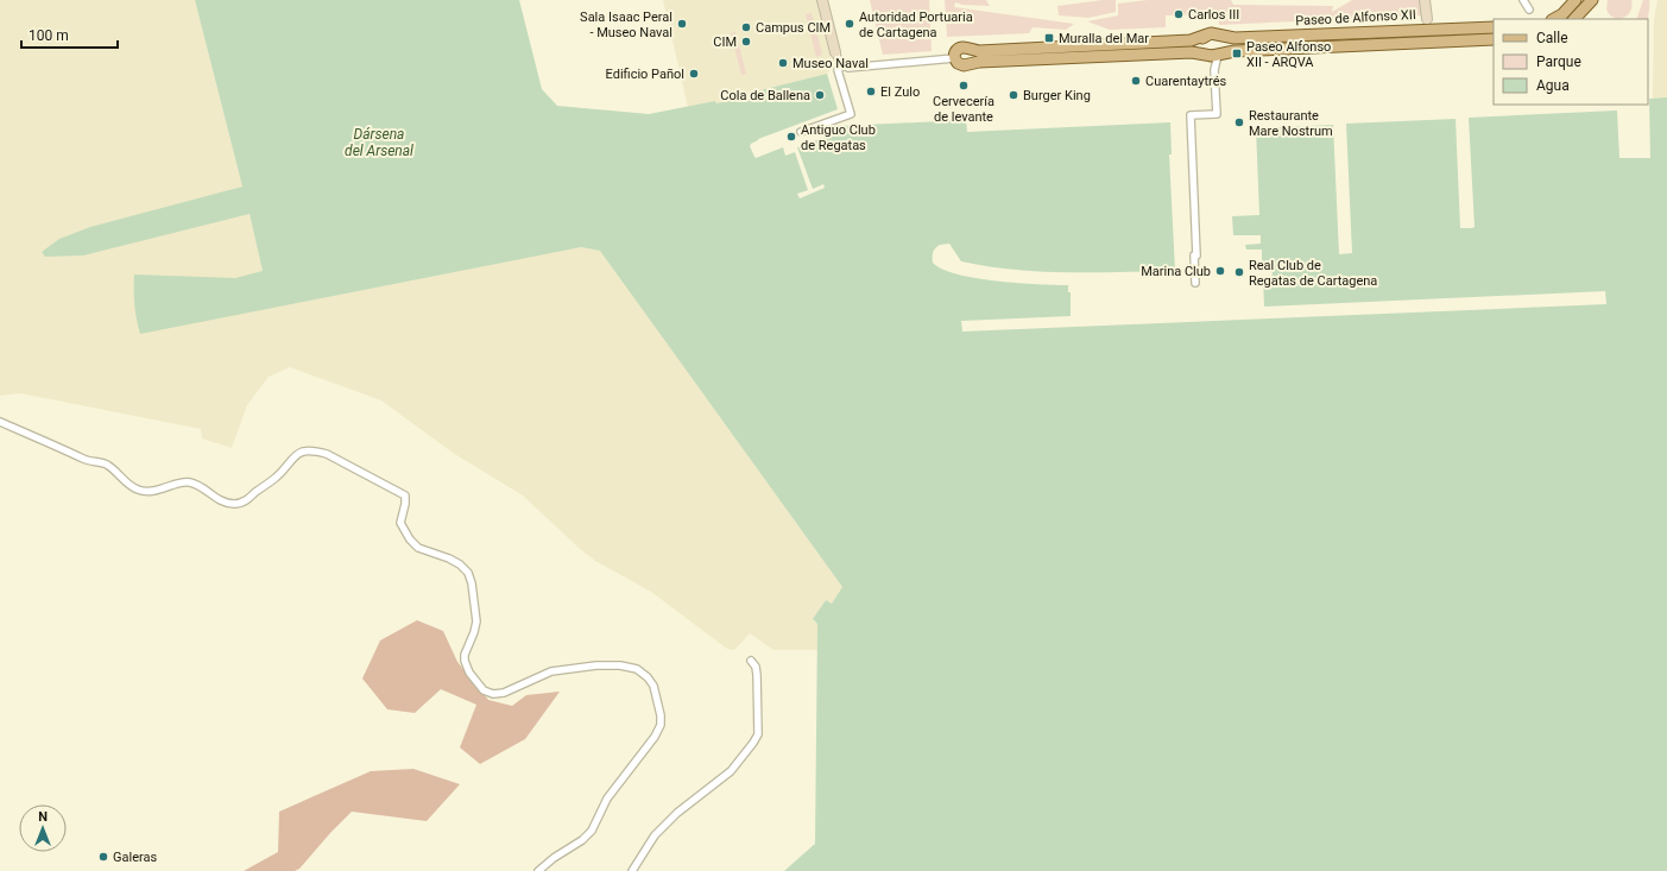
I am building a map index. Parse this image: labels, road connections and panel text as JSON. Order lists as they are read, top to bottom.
{
  "streets": {
    "main road": ["Paseo de Alfonso XII"]
  },
  "water": ["Dársena del Arsenal"],
  "places": {
    "other": [
      "Carlos III",
      "Sala Isaac Peral - Museo Naval",
      "Autoridad Portuaria de Cartagena",
      "Campus CIM",
      "CIM",
      "Museo Naval",
      "Edificio Pañol",
      "Cuarentaytrés",
      "Cervecería de levante",
      "El Zulo",
      "Cola de Ballena",
      "Burger King",
      "Restaurante Mare Nostrum",
      "Antiguo Club de Regatas",
      "Marina Club",
      "Real Club de Regatas de Cartagena",
      "Galeras"
    ],
    "transit": ["Muralla del Mar", "Paseo Alfonso XII - ARQVA"]
  },
  "legend": ["Calle", "Parque", "Agua"],
  "scale_bar": "100 m",
  "north": "top"
}
